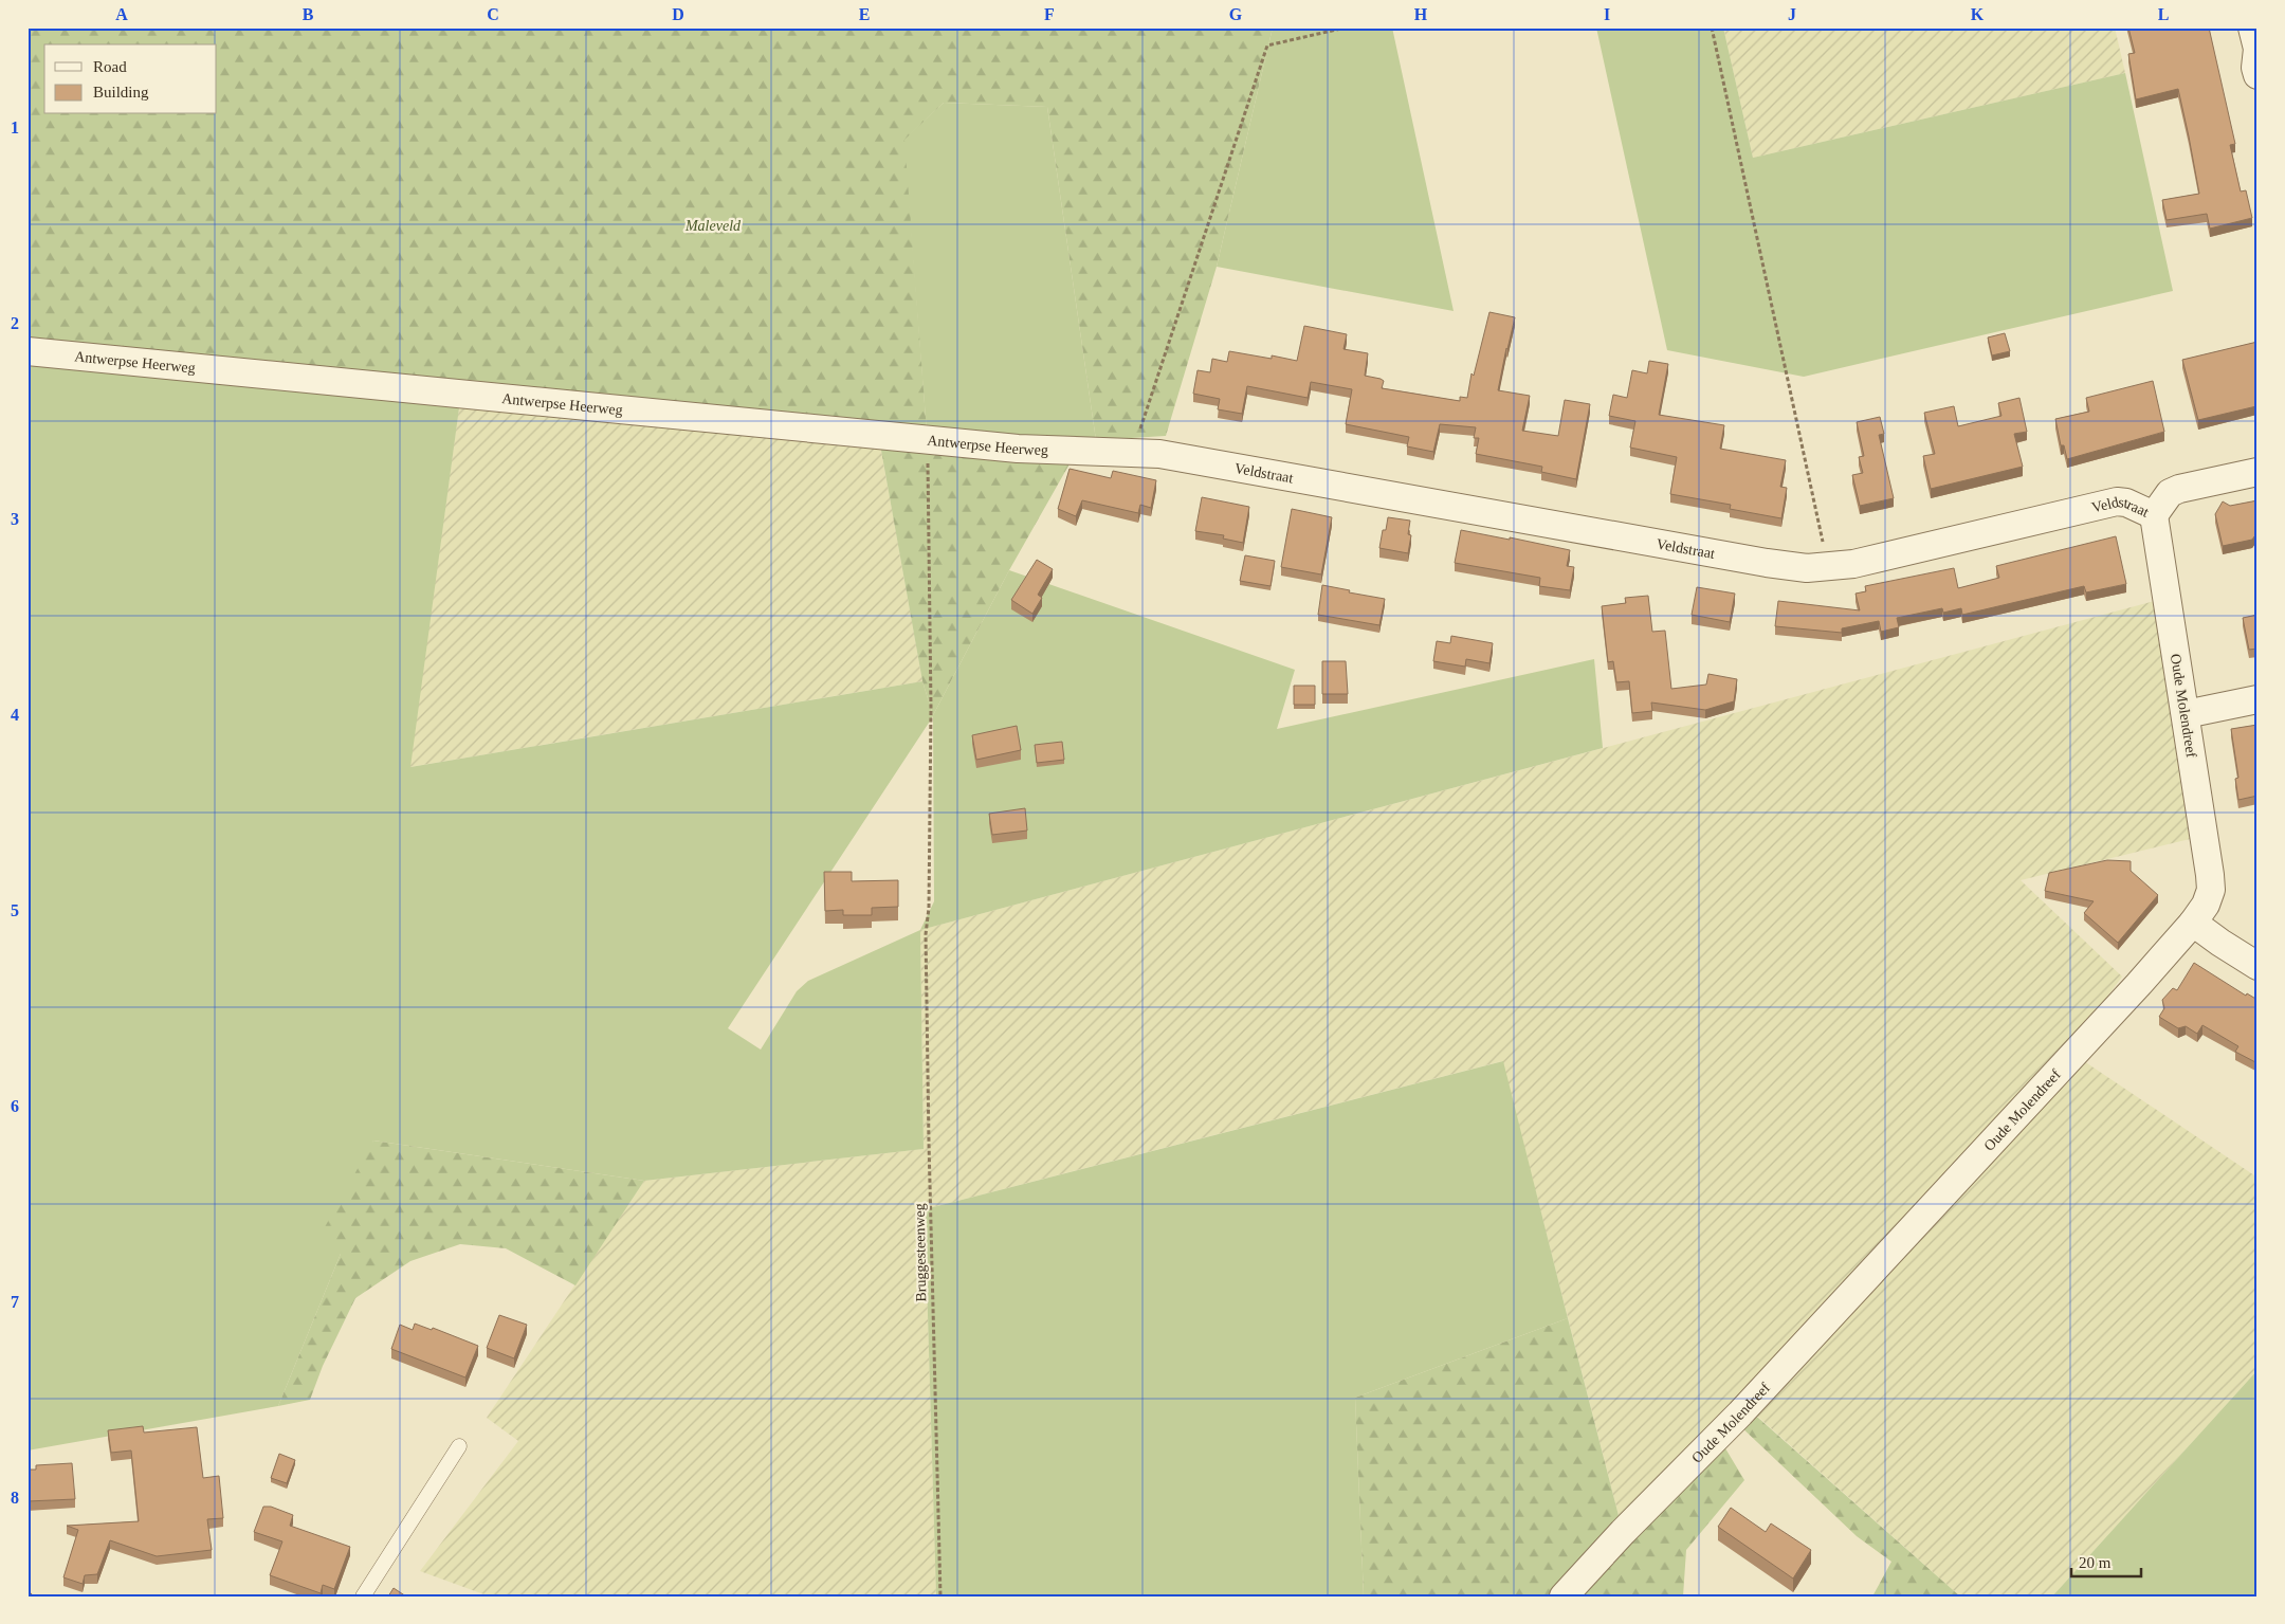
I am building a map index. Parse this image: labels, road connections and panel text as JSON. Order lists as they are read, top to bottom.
{
  "streets": {
    "street": ["Antwerpse Heerweg", "Veldstraat", "Oude Molendreef"],
    "path": ["Bruggesteenweg"]
  },
  "crossings": [
    ["Antwerpse Heerweg", "Veldstraat"],
    ["Antwerpse Heerweg", "Bruggesteenweg"],
    ["Veldstraat", "Oude Molendreef"]
  ],
  "parks": ["Maleveld"],
  "legend": ["Road", "Building"],
  "scale_bar": "20 m",
  "grid": {
    "columns": [
      "A",
      "B",
      "C",
      "D",
      "E",
      "F",
      "G",
      "H",
      "I",
      "J",
      "K",
      "L"
    ],
    "rows": [
      "1",
      "2",
      "3",
      "4",
      "5",
      "6",
      "7",
      "8"
    ]
  }
}
